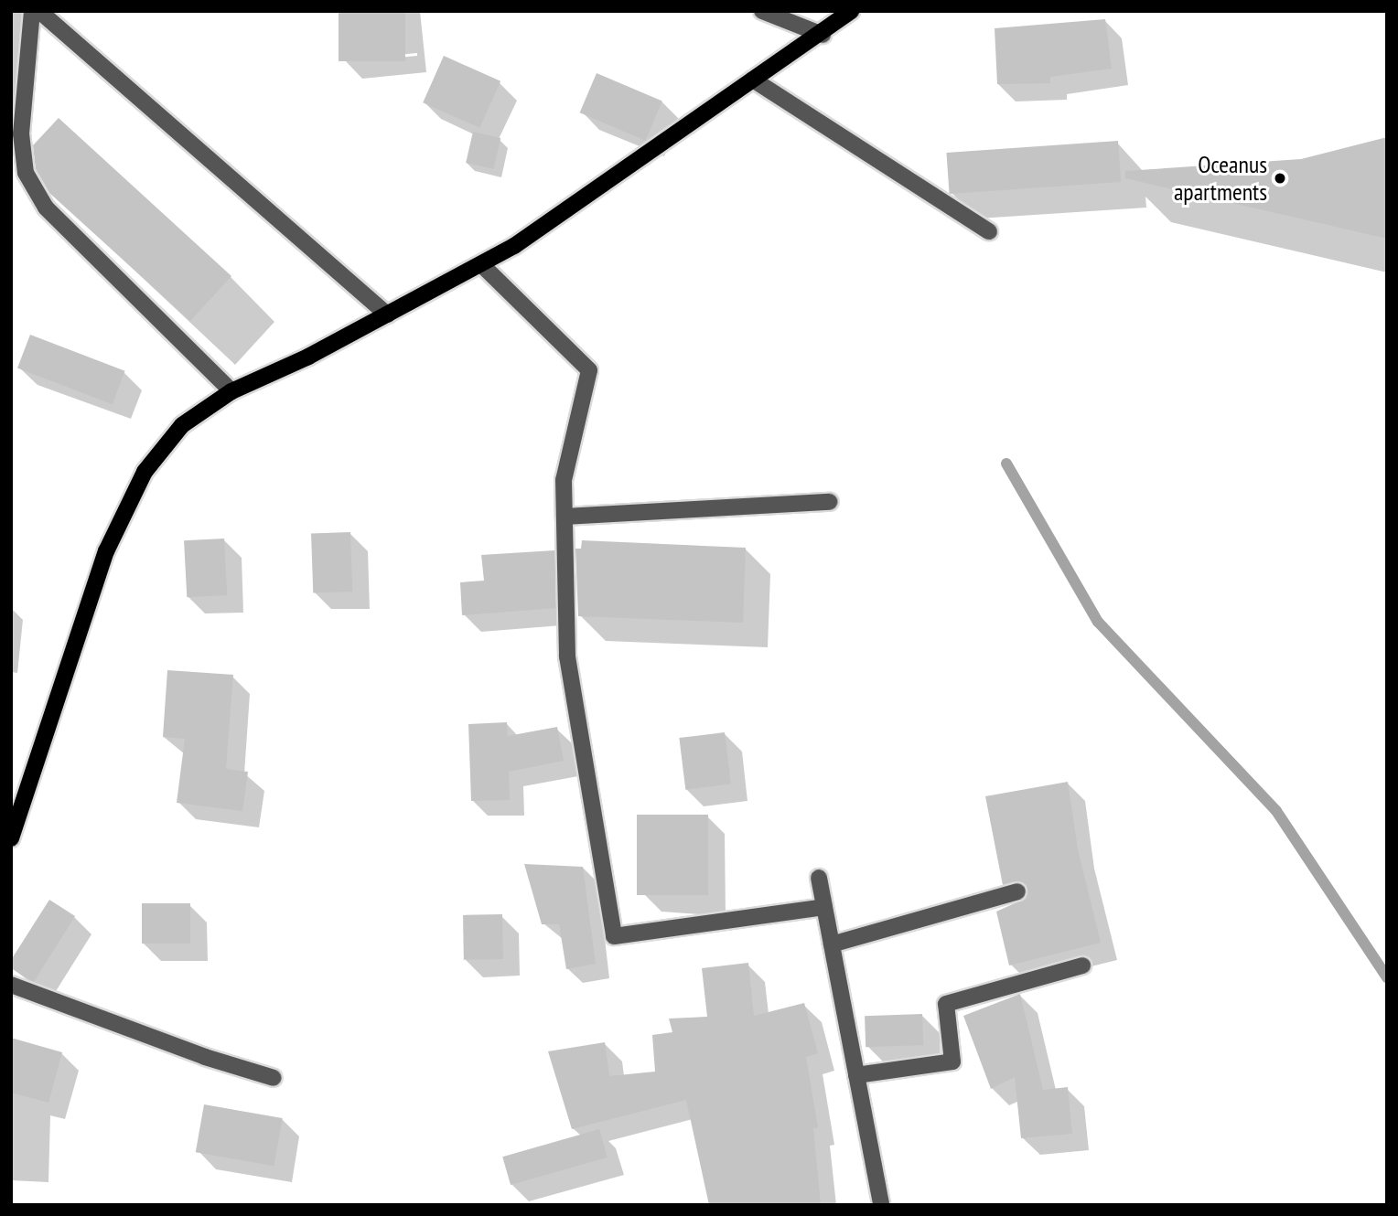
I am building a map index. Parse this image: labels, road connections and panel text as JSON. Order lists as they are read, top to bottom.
{
  "places": ["Oceanus apartments"]
}
